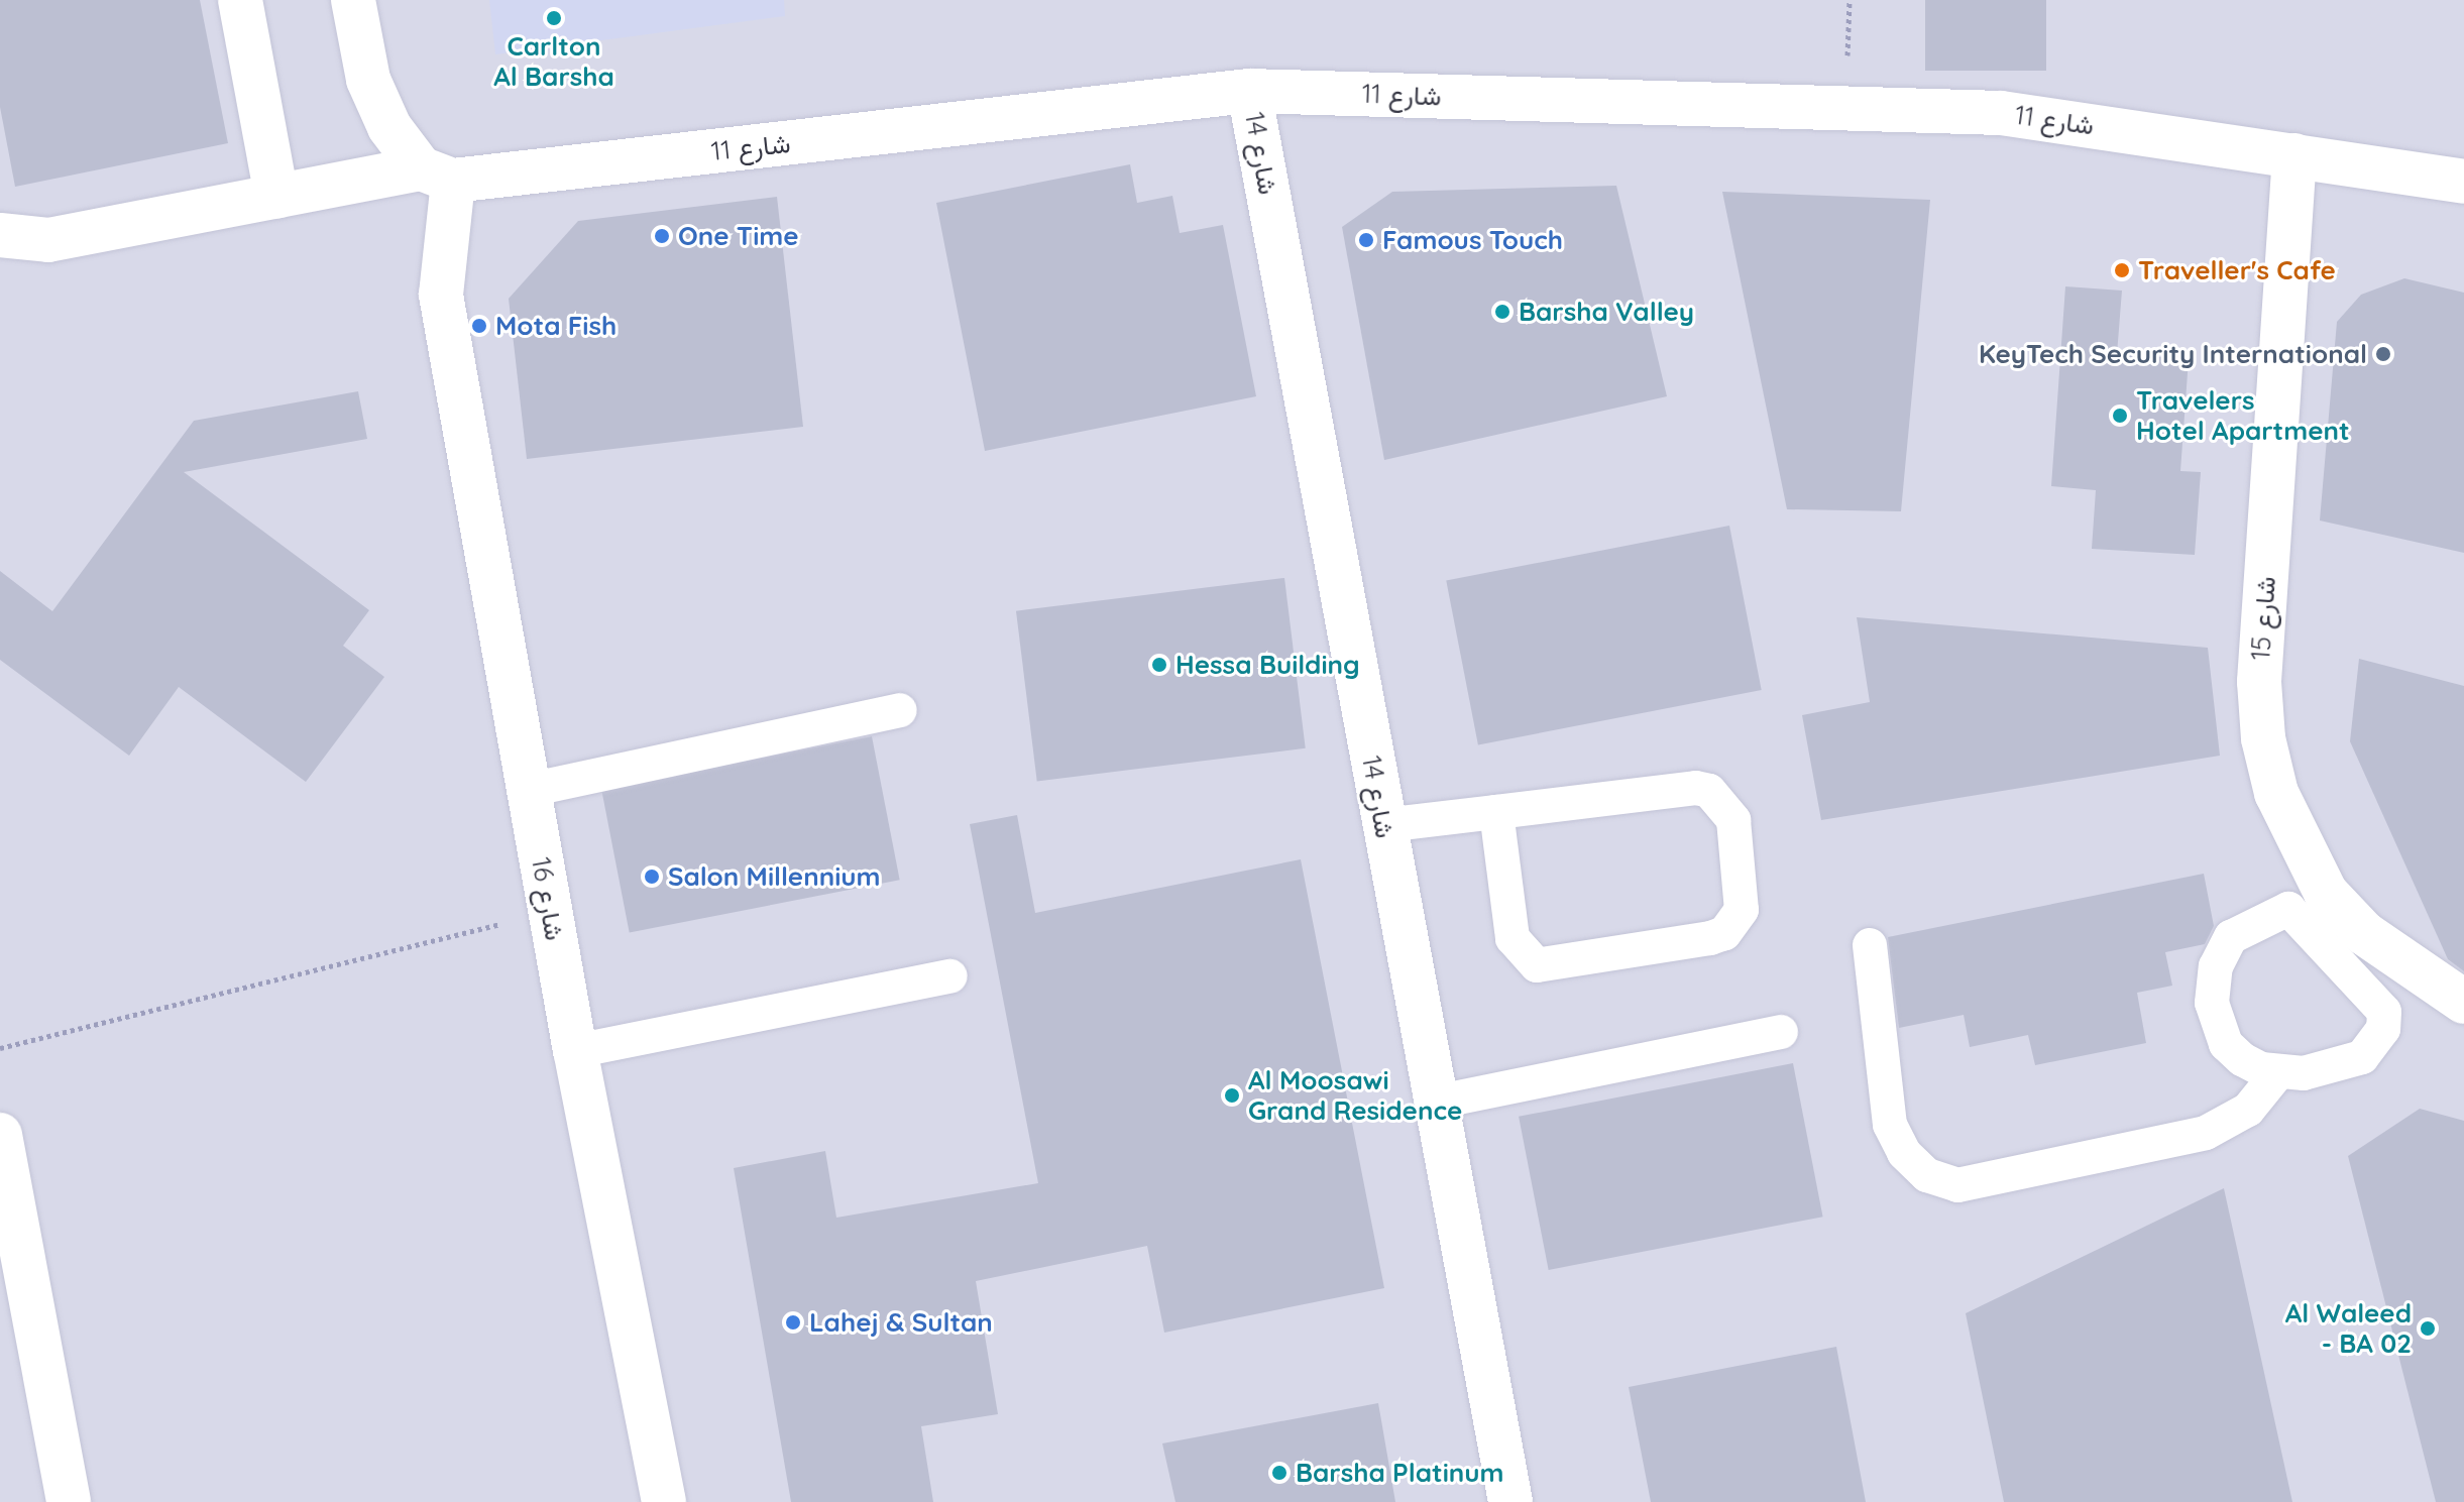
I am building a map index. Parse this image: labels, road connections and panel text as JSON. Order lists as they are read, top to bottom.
{
  "streets": {
    "street": [
      "شارع 11",
      "شارع 14",
      "شارع 15",
      "شارع 16"
    ]
  },
  "crossings": [
    ["شارع 11", "شارع 14"],
    ["شارع 11", "شارع 15"],
    ["شارع 11", "شارع 16"]
  ],
  "places": [
    "Carlton Al Barsha",
    "One Time",
    "Famous Touch",
    "Traveller's Cafe",
    "Barsha Valley",
    "Mota Fish",
    "KeyTech Security International",
    "Travelers Hotel Apartment",
    "Hessa Building",
    "Salon Millennium",
    "Al Moosawi Grand Residence",
    "Lahej & Sultan",
    "Al Waleed - BA 02",
    "Barsha Platinum"
  ]
}
